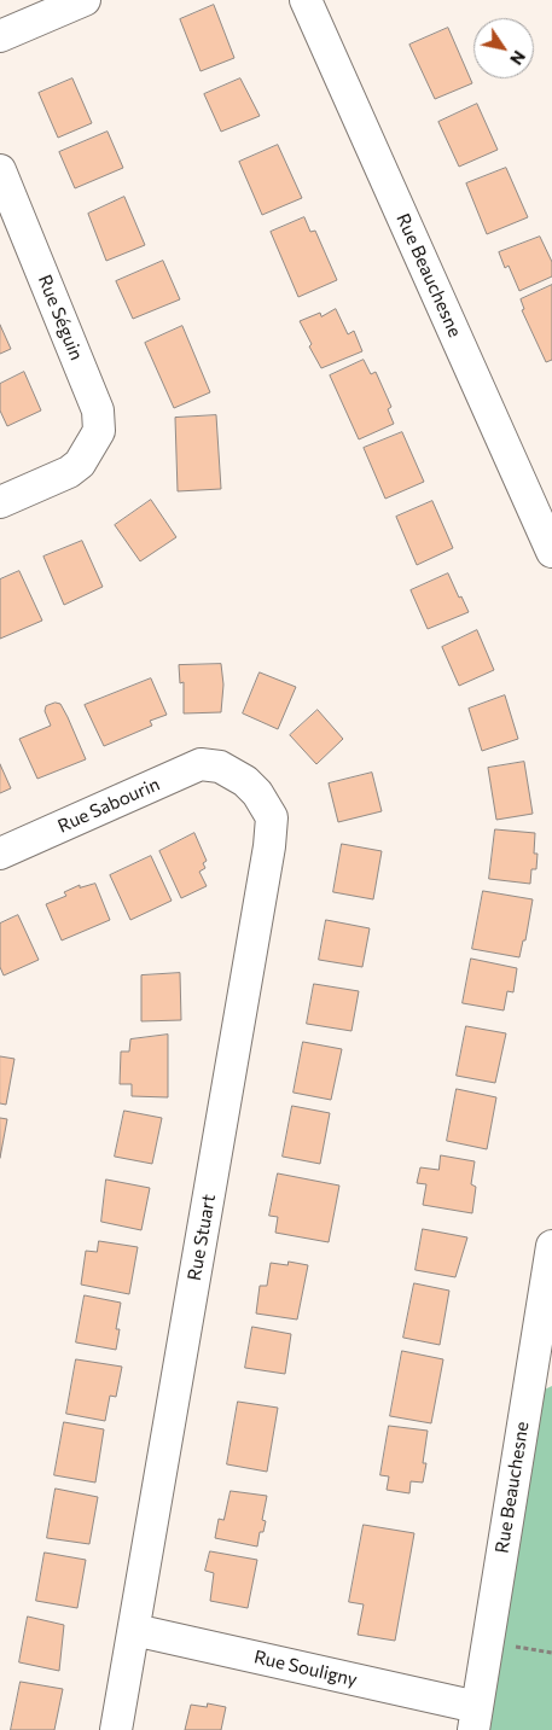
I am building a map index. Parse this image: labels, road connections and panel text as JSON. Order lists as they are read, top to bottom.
{
  "streets": {
    "street": [
      "Rue Beauchesne",
      "Rue Séguin",
      "Rue Sabourin",
      "Rue Stuart",
      "Rue Souligny"
    ]
  },
  "crossings": [
    ["Rue Beauchesne", "Rue Souligny"],
    ["Rue Sabourin", "Rue Stuart"],
    ["Rue Stuart", "Rue Souligny"]
  ],
  "north": "bottom right"
}
